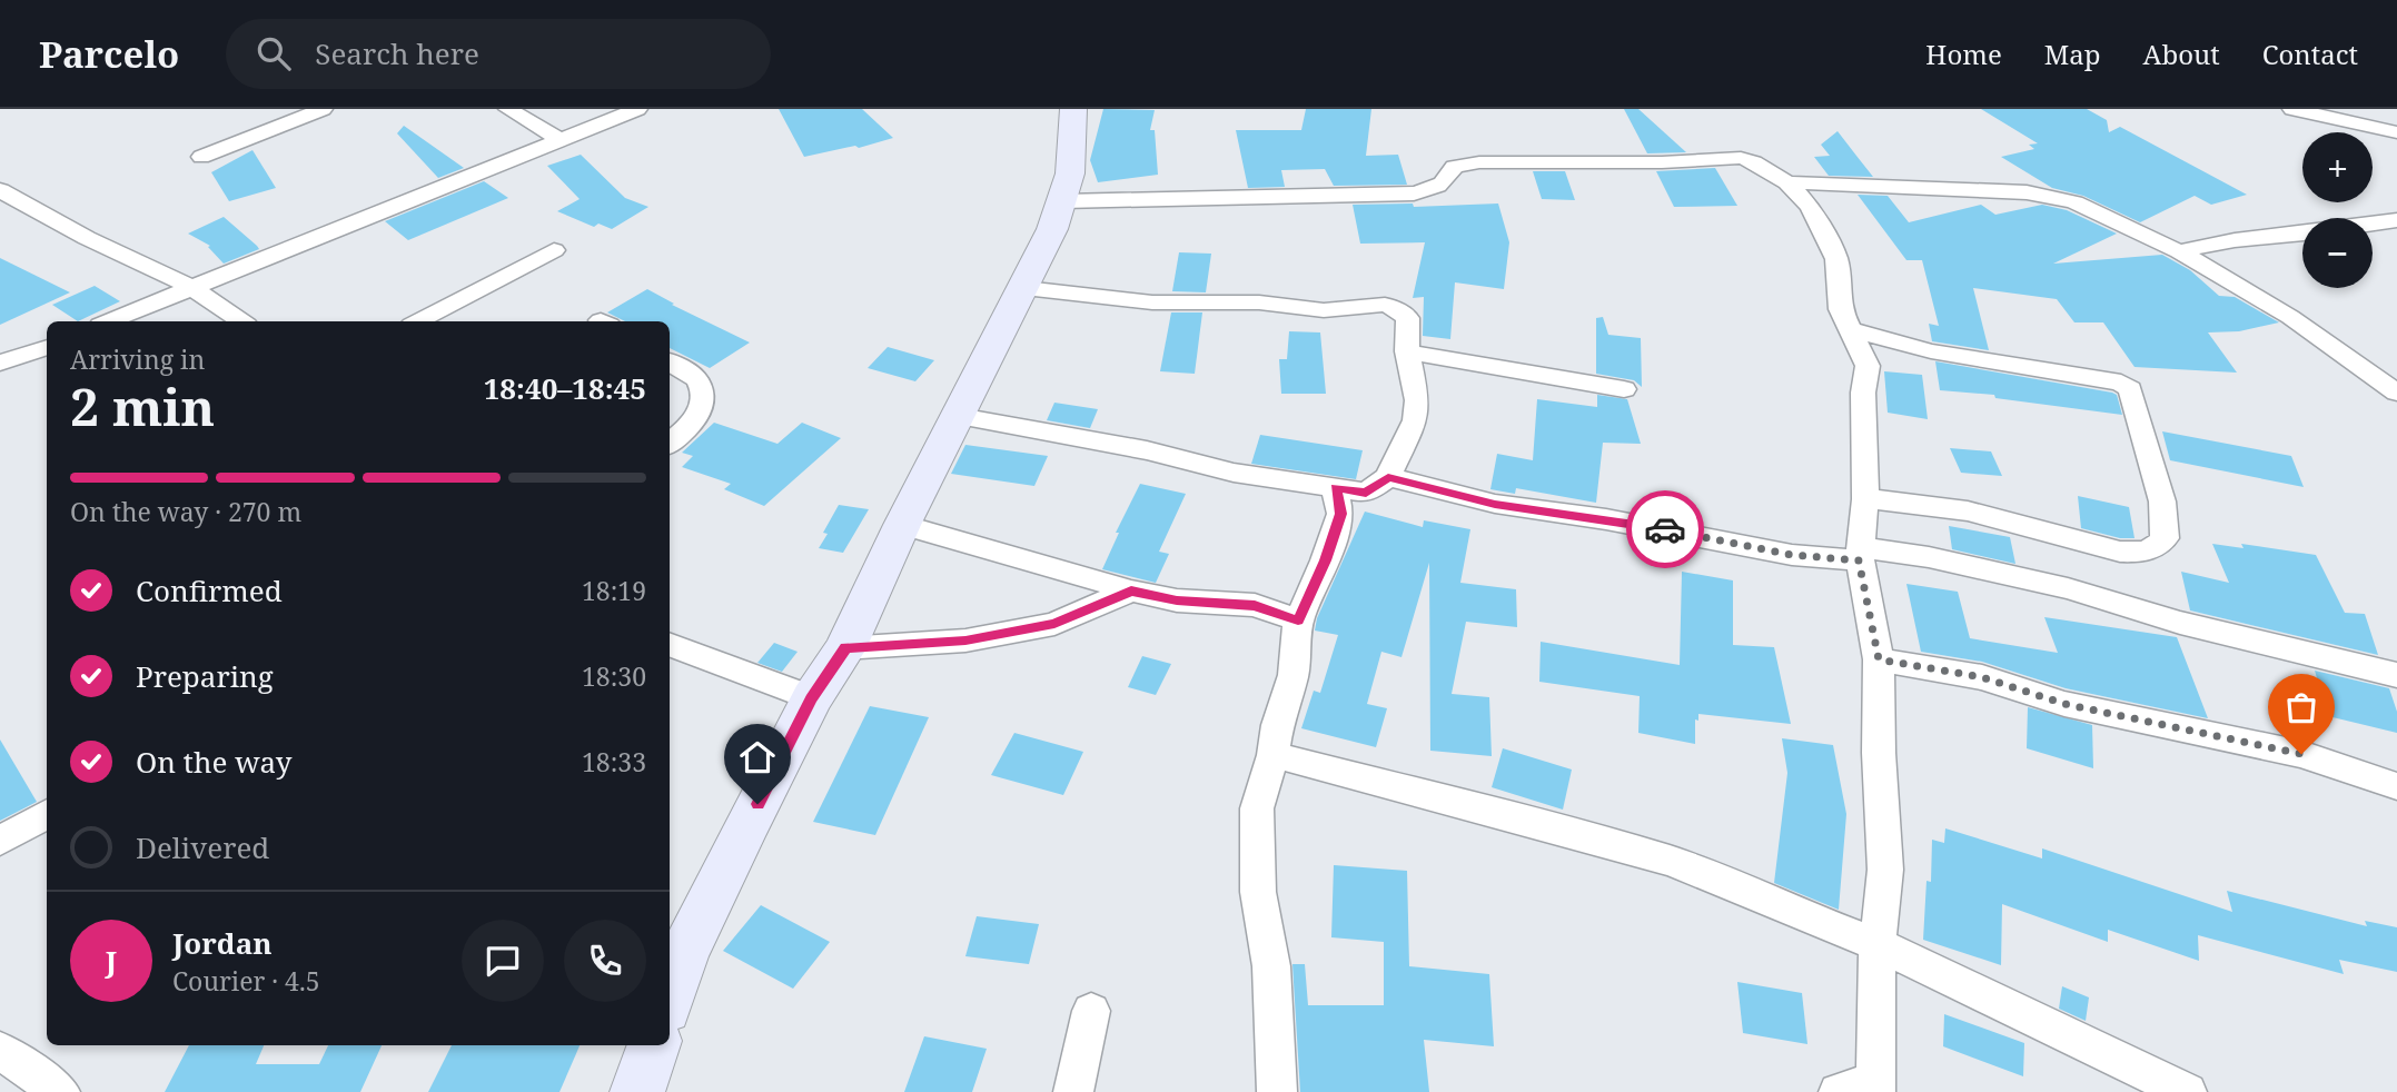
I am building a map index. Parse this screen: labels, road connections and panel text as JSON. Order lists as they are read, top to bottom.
{
  "page": {
    "header": "Parcelo",
    "search": "Search here",
    "nav": [
      "Home",
      "Map",
      "About",
      "Contact"
    ],
    "map_buttons": ["+", "−"],
    "heading": ["2 min", "Arriving in", "18:40–18:45"],
    "panel": ["Jordan", "Courier · 4.5"],
    "bar": "On the way · 270 m",
    "list": [
      ["Confirmed", "18:19"],
      ["Preparing", "18:30"],
      ["On the way", "18:33"],
      "Delivered"
    ],
    "round": "J"
  }
}
